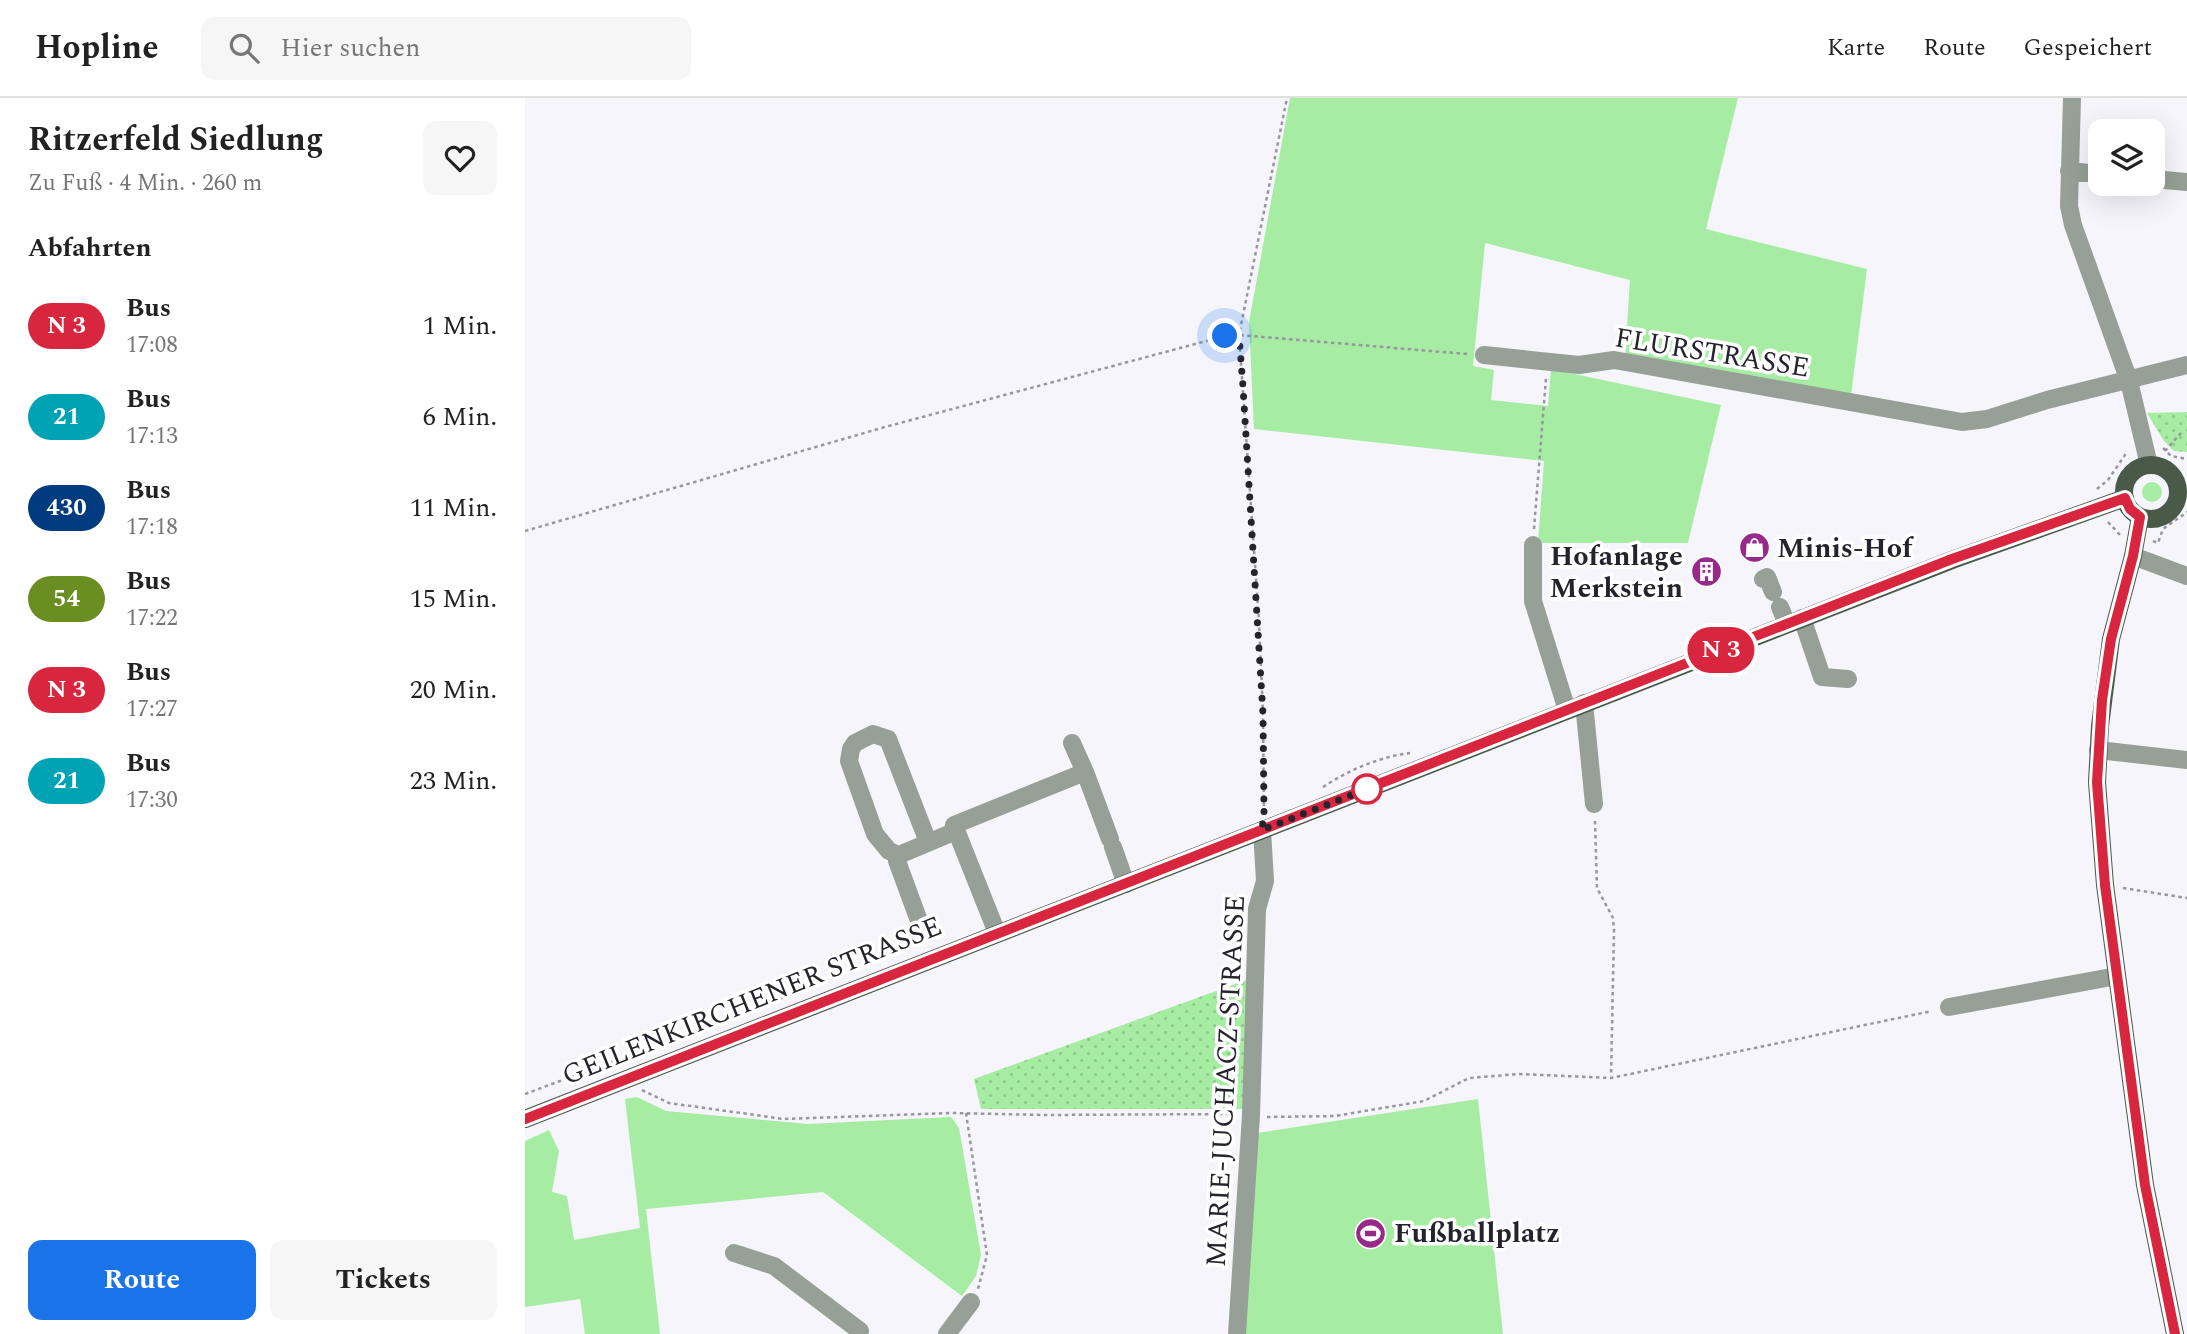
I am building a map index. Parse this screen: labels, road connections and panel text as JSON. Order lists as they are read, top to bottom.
{
  "streets": {
    "main road": ["GEILENKIRCHENER STRASSE"],
    "street": ["FLURSTRASSE", "MARIE-JUCHACZ-STRASSE"]
  },
  "crossings": [
    ["GEILENKIRCHENER STRASSE", "MARIE-JUCHACZ-STRASSE"]
  ],
  "places": {
    "shop": ["Minis-Hof"],
    "building": ["Hofanlage Merkstein"],
    "sports": ["Fußballplatz"]
  },
  "page": {
    "header": "Hopline",
    "search": "Hier suchen",
    "nav": ["Karte", "Route", "Gespeichert"],
    "heading": [
      ["Ritzerfeld Siedlung", "Zu Fuß · 4 Min. · 260 m"],
      "Abfahrten"
    ],
    "on_map": "N 3",
    "list": [
      {
        "mark": "N 3",
        "name": "Bus",
        "note": "17:08",
        "value": "1 Min."
      },
      {
        "mark": "21",
        "name": "Bus",
        "note": "17:13",
        "value": "6 Min."
      },
      {
        "mark": "430",
        "name": "Bus",
        "note": "17:18",
        "value": "11 Min."
      },
      {
        "mark": "54",
        "name": "Bus",
        "note": "17:22",
        "value": "15 Min."
      },
      {
        "mark": "N 3",
        "name": "Bus",
        "note": "17:27",
        "value": "20 Min."
      },
      {
        "mark": "21",
        "name": "Bus",
        "note": "17:30",
        "value": "23 Min."
      }
    ],
    "buttons": ["Route", "Tickets"]
  }
}
